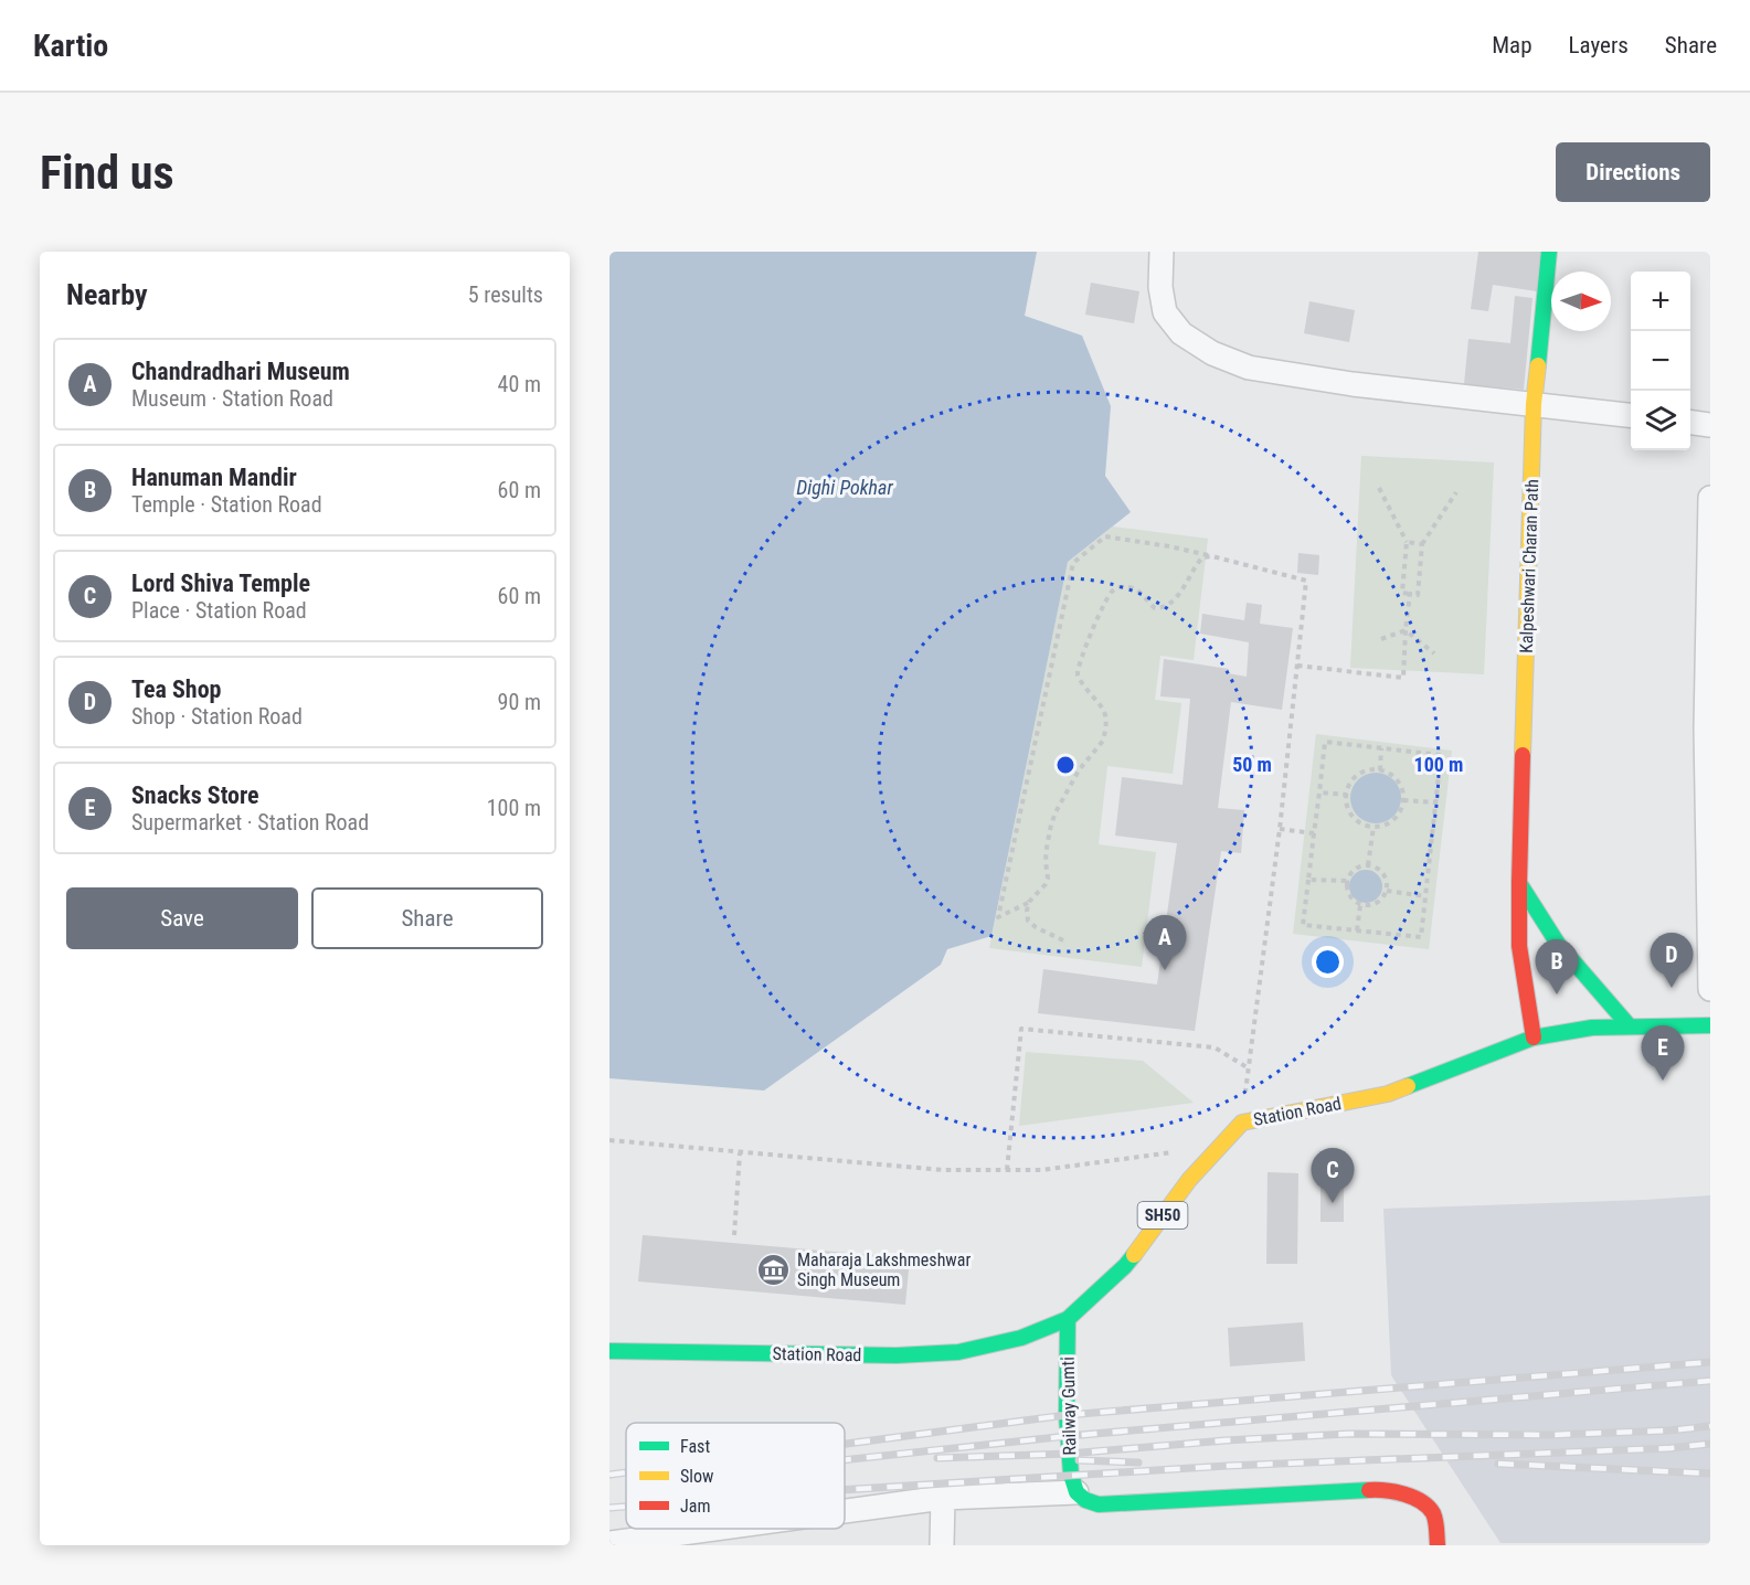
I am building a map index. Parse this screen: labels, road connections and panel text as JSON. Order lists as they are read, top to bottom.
{
  "streets": {
    "street": [
      "Kalpeshwari Charan Path",
      "Station Road",
      "SH50",
      "Railway Gumti"
    ]
  },
  "crossings": [
    ["Kalpeshwari Charan Path", "Station Road"],
    ["Station Road", "Railway Gumti"]
  ],
  "water": ["Dighi Pokhar"],
  "places": {
    "museum": ["Maharaja Lakshmeshwar Singh Museum"]
  },
  "legend": ["Fast", "Slow", "Jam"],
  "north": "right",
  "page": {
    "header": "Kartio",
    "nav": ["Map", "Layers", "Share"],
    "buttons": [
      "Directions",
      ["Save", "Share"]
    ],
    "title": "Find us",
    "heading": ["Nearby", "5 results"],
    "map_buttons": ["+", "−"],
    "list": [
      {
        "mark": "A",
        "name": "Chandradhari Museum",
        "note": "Museum · Station Road",
        "value": "40 m"
      },
      {
        "mark": "B",
        "name": "Hanuman Mandir",
        "note": "Temple · Station Road",
        "value": "60 m"
      },
      {
        "mark": "C",
        "name": "Lord Shiva Temple",
        "note": "Place · Station Road",
        "value": "60 m"
      },
      {
        "mark": "D",
        "name": "Tea Shop",
        "note": "Shop · Station Road",
        "value": "90 m"
      },
      {
        "mark": "E",
        "name": "Snacks Store",
        "note": "Supermarket · Station Road",
        "value": "100 m"
      }
    ],
    "pins": [
      "A",
      "D",
      "B",
      "E",
      "C"
    ]
  },
  "rings": ["50 m", "100 m"]
}
